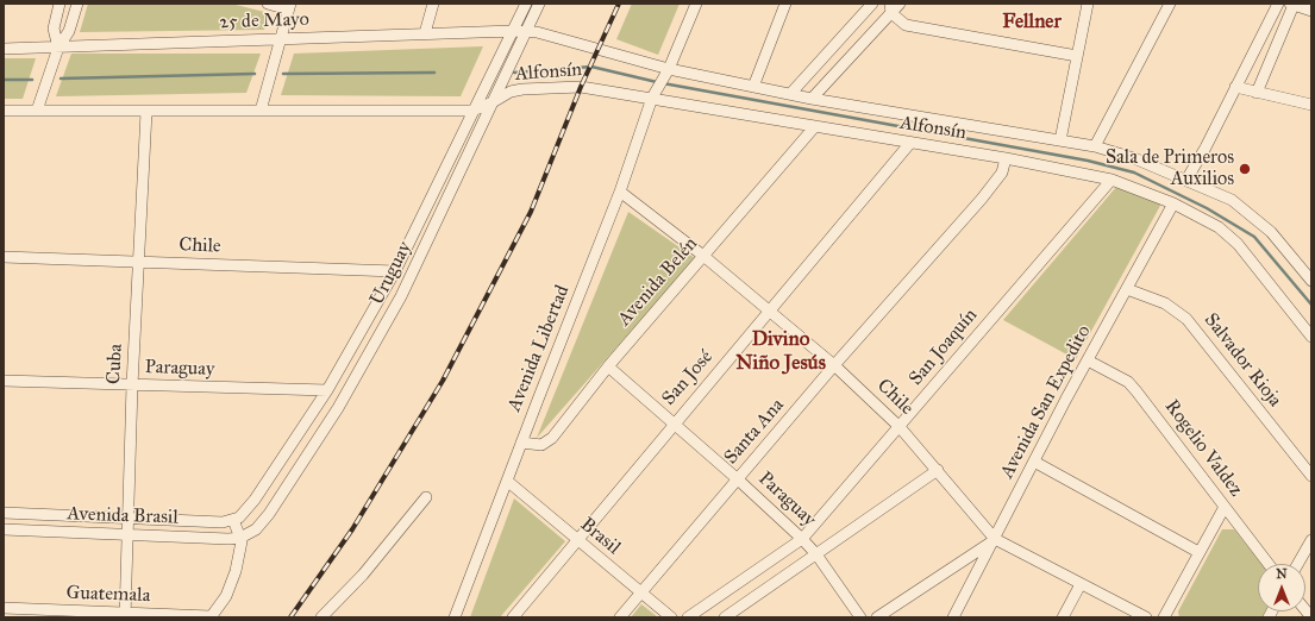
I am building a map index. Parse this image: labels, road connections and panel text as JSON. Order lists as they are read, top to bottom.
{
  "streets": {
    "street": [
      "25 de Mayo",
      "Alfonsín",
      "Chile",
      "Uruguay",
      "Avenida Belén",
      "San Joaquín",
      "Avenida Libertad",
      "Salvador Rioja",
      "Cuba",
      "Paraguay",
      "San José",
      "Avenida San Expedito",
      "Santa Ana",
      "Rogelio Valdez",
      "Avenida Brasil",
      "Brasil",
      "Guatemala"
    ]
  },
  "crossings": [
    ["25 de Mayo", "Alfonsín"],
    ["25 de Mayo", "Uruguay"],
    ["Alfonsín", "Uruguay"],
    ["Alfonsín", "Avenida Belén"],
    ["Alfonsín", "San Joaquín"],
    ["Alfonsín", "Avenida Libertad"],
    ["Alfonsín", "San José"],
    ["Alfonsín", "Avenida San Expedito"],
    ["Alfonsín", "Santa Ana"],
    ["Chile", "Uruguay"],
    ["Chile", "Avenida Belén"],
    ["Chile", "San Joaquín"],
    ["Chile", "Avenida Libertad"],
    ["Chile", "Cuba"],
    ["Chile", "San José"],
    ["Chile", "Avenida San Expedito"],
    ["Chile", "Santa Ana"],
    ["Uruguay", "Paraguay"],
    ["Uruguay", "Avenida Brasil"],
    ["Avenida Belén", "Avenida Libertad"],
    ["Avenida Belén", "Paraguay"],
    ["San Joaquín", "Paraguay"],
    ["Avenida Libertad", "Brasil"],
    ["Salvador Rioja", "Avenida San Expedito"],
    ["Cuba", "Paraguay"],
    ["Cuba", "Avenida Brasil"],
    ["Cuba", "Guatemala"],
    ["Paraguay", "San José"],
    ["Paraguay", "Santa Ana"],
    ["San José", "Brasil"],
    ["Avenida San Expedito", "Rogelio Valdez"],
    ["Santa Ana", "Brasil"]
  ],
  "districts": ["Fellner", "Divino Niño Jesús"],
  "places": ["Sala de Primeros Auxilios"],
  "north": "top"
}
